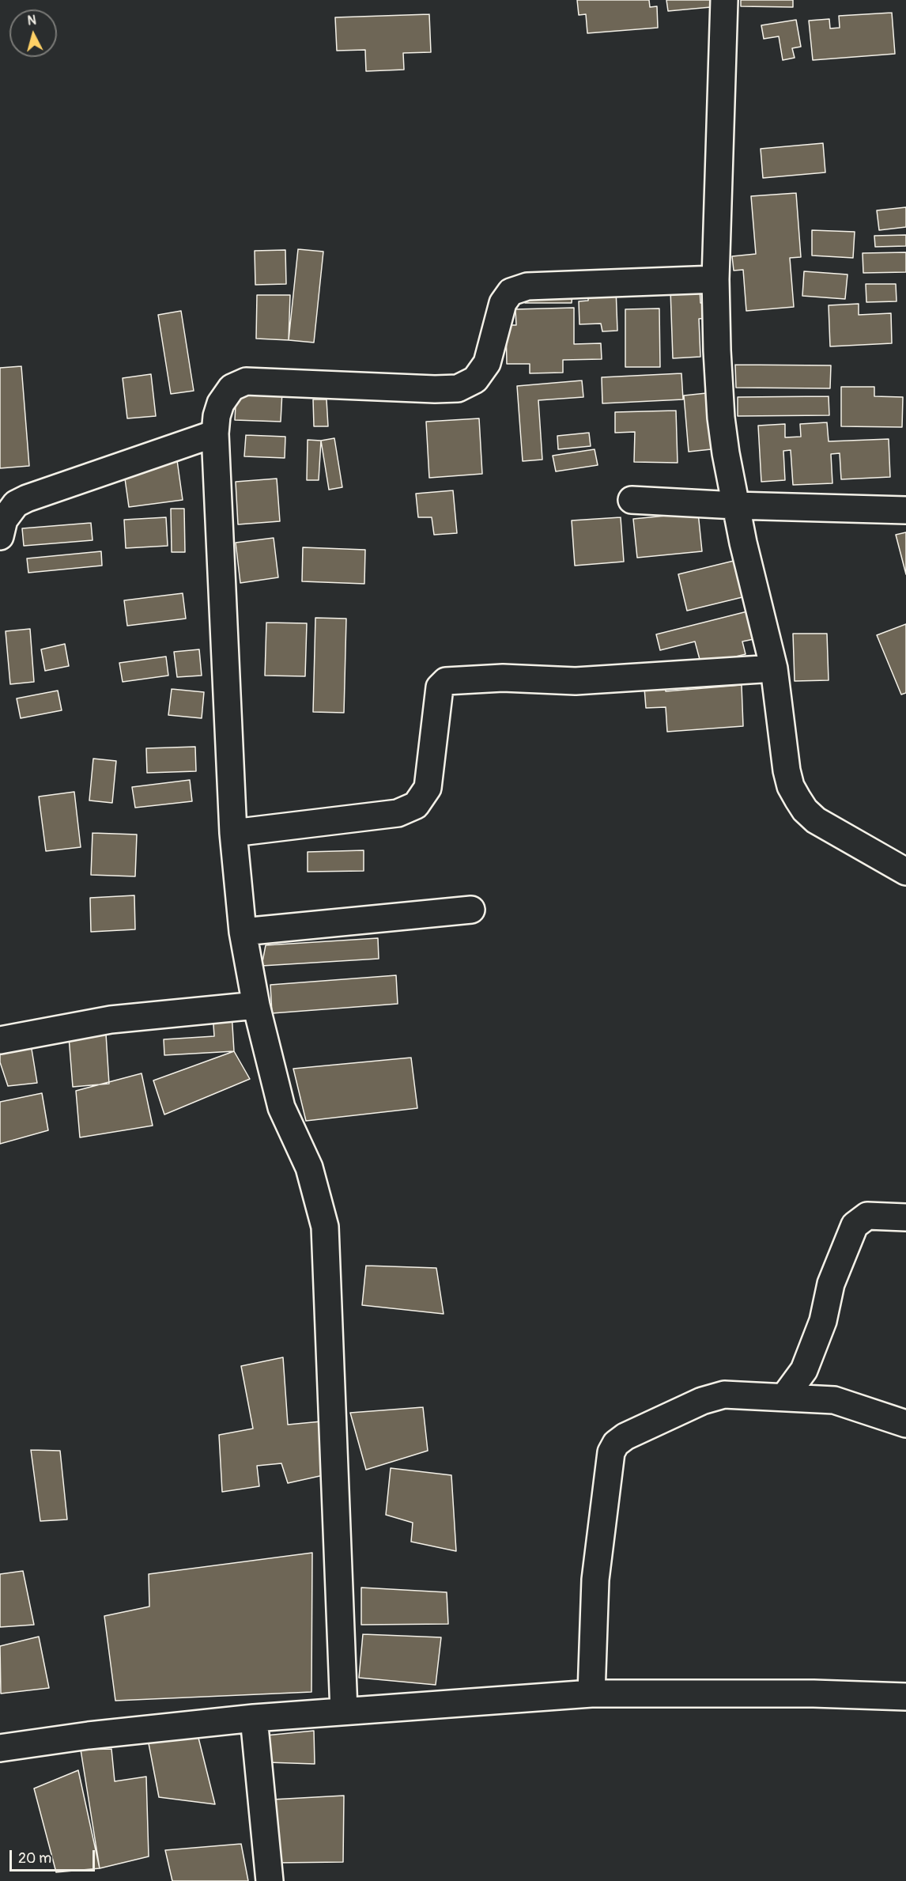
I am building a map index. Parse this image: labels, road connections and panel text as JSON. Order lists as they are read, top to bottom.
{
  "scale_bar": "20 m",
  "north": "top"
}
